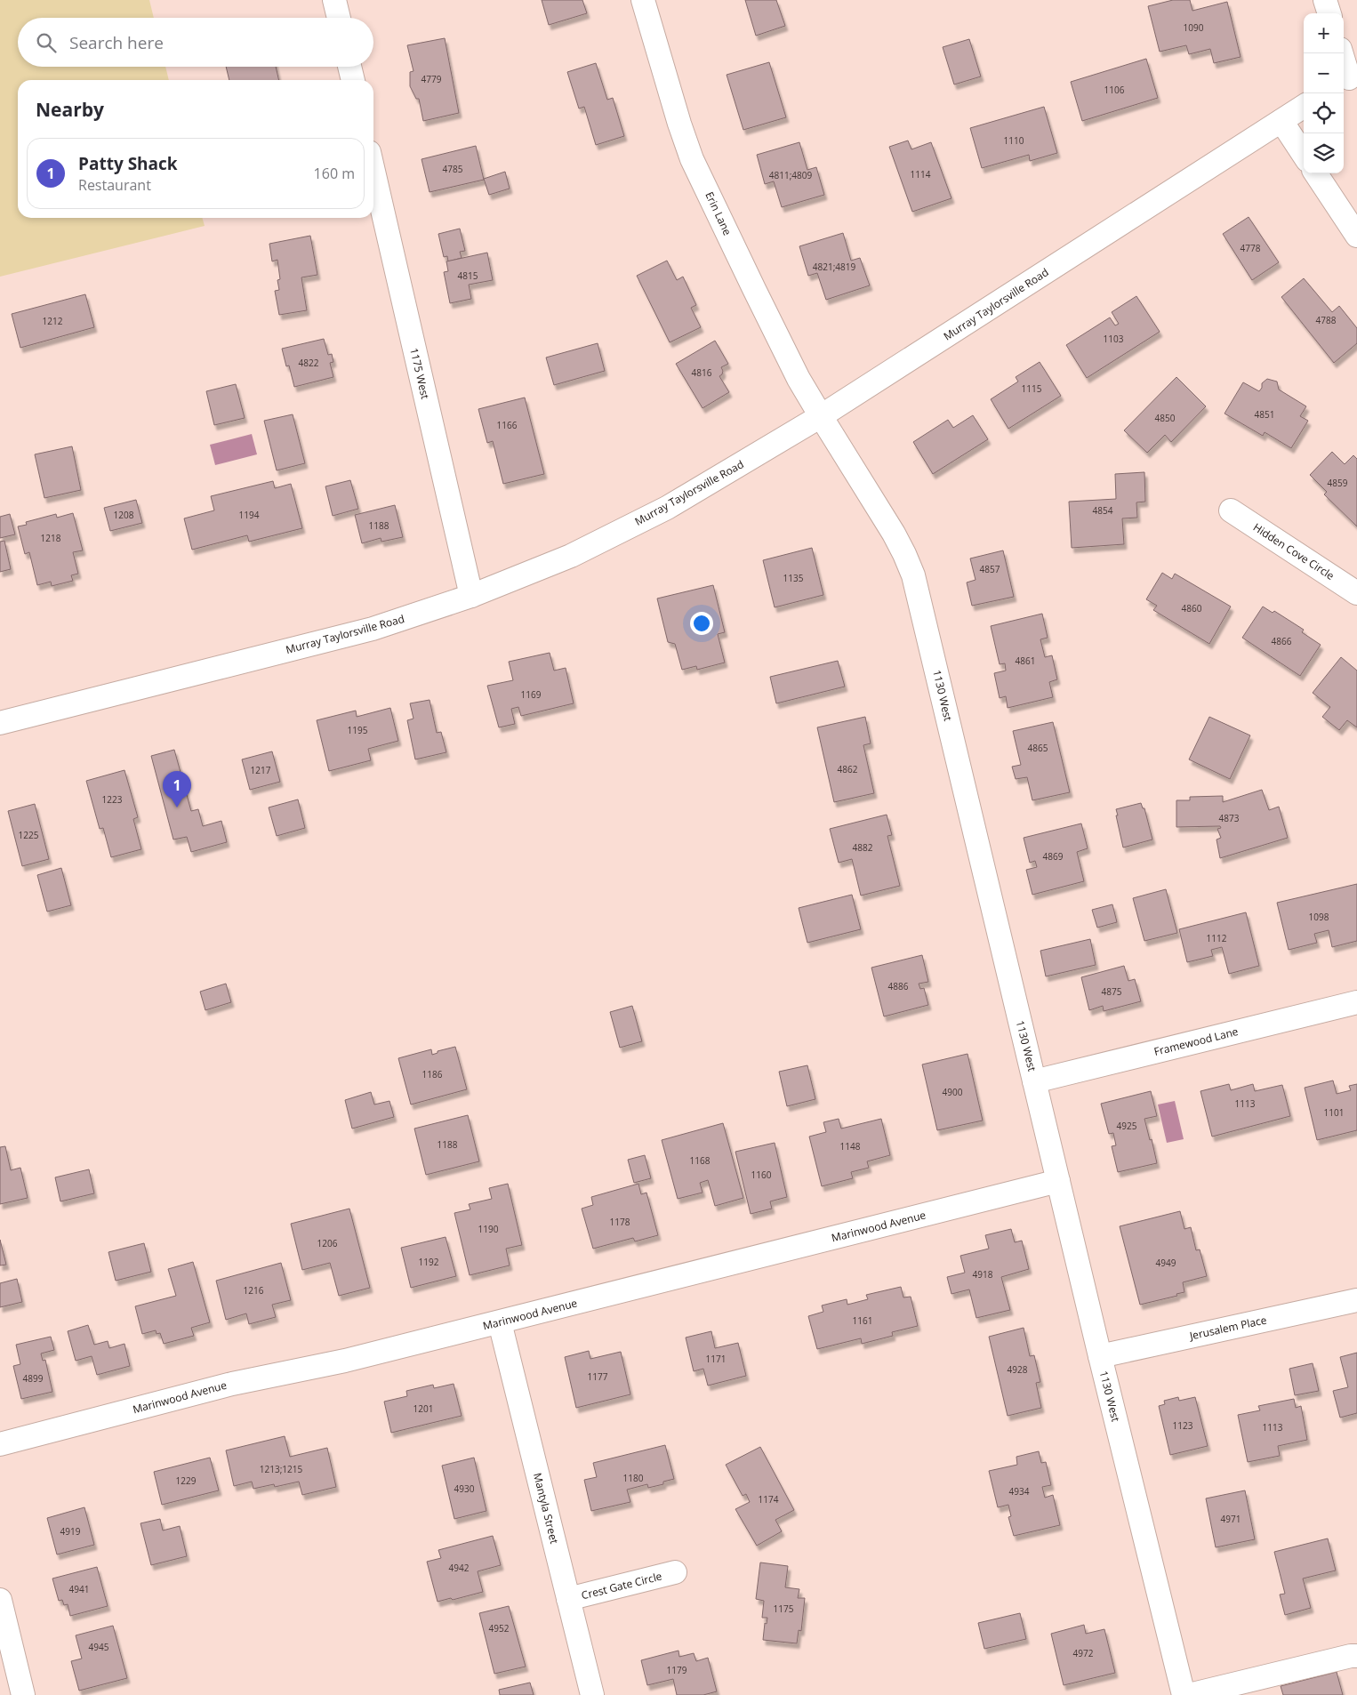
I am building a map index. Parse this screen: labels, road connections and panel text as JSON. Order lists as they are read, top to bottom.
{
  "streets": {
    "street": [
      "Erin Lane",
      "Murray Taylorsville Road",
      "1175 West",
      "Hidden Cove Circle",
      "1130 West",
      "Framewood Lane",
      "Marinwood Avenue",
      "Jerusalem Place",
      "Mantyla Street",
      "Crest Gate Circle"
    ]
  },
  "crossings": [
    ["Erin Lane", "Murray Taylorsville Road"],
    ["Erin Lane", "1130 West"],
    ["Murray Taylorsville Road", "1175 West"],
    ["Murray Taylorsville Road", "1130 West"],
    ["1130 West", "Framewood Lane"],
    ["1130 West", "Marinwood Avenue"],
    ["1130 West", "Jerusalem Place"],
    ["Marinwood Avenue", "Mantyla Street"],
    ["Mantyla Street", "Crest Gate Circle"]
  ],
  "house_numbers": [
    "1090",
    "4779",
    "1106",
    "1110",
    "4785",
    "1114",
    "4811;4809",
    "4778",
    "4821;4819",
    "4815",
    "4788",
    "1212",
    "1103",
    "4822",
    "4816",
    "1115",
    "4851",
    "4850",
    "1166",
    "4859",
    "4854",
    "1208",
    "1194",
    "1188",
    "1218",
    "4857",
    "1135",
    "4860",
    "4866",
    "4861",
    "1169",
    "1195",
    "4865",
    "4862",
    "1217",
    "1223",
    "4873",
    "1225",
    "4882",
    "4869",
    "1098",
    "1112",
    "4886",
    "4875",
    "1186",
    "4900",
    "1113",
    "1101",
    "4925",
    "1188",
    "1148",
    "1168",
    "1160",
    "1178",
    "1190",
    "1206",
    "1192",
    "4949",
    "4918",
    "1216",
    "1161",
    "1171",
    "4928",
    "1177",
    "4899",
    "1201",
    "1123",
    "1113",
    "1213;1215",
    "1180",
    "1229",
    "4930",
    "4934",
    "1174",
    "4971",
    "4919",
    "4942",
    "4941",
    "1175",
    "4952",
    "4945",
    "4972",
    "1179"
  ],
  "page": {
    "map_buttons": ["+", "−"],
    "search": "Search here",
    "heading": "Nearby",
    "list": [
      {
        "mark": "1",
        "name": "Patty Shack",
        "note": "Restaurant",
        "value": "160 m"
      }
    ],
    "pins": "1"
  }
}
